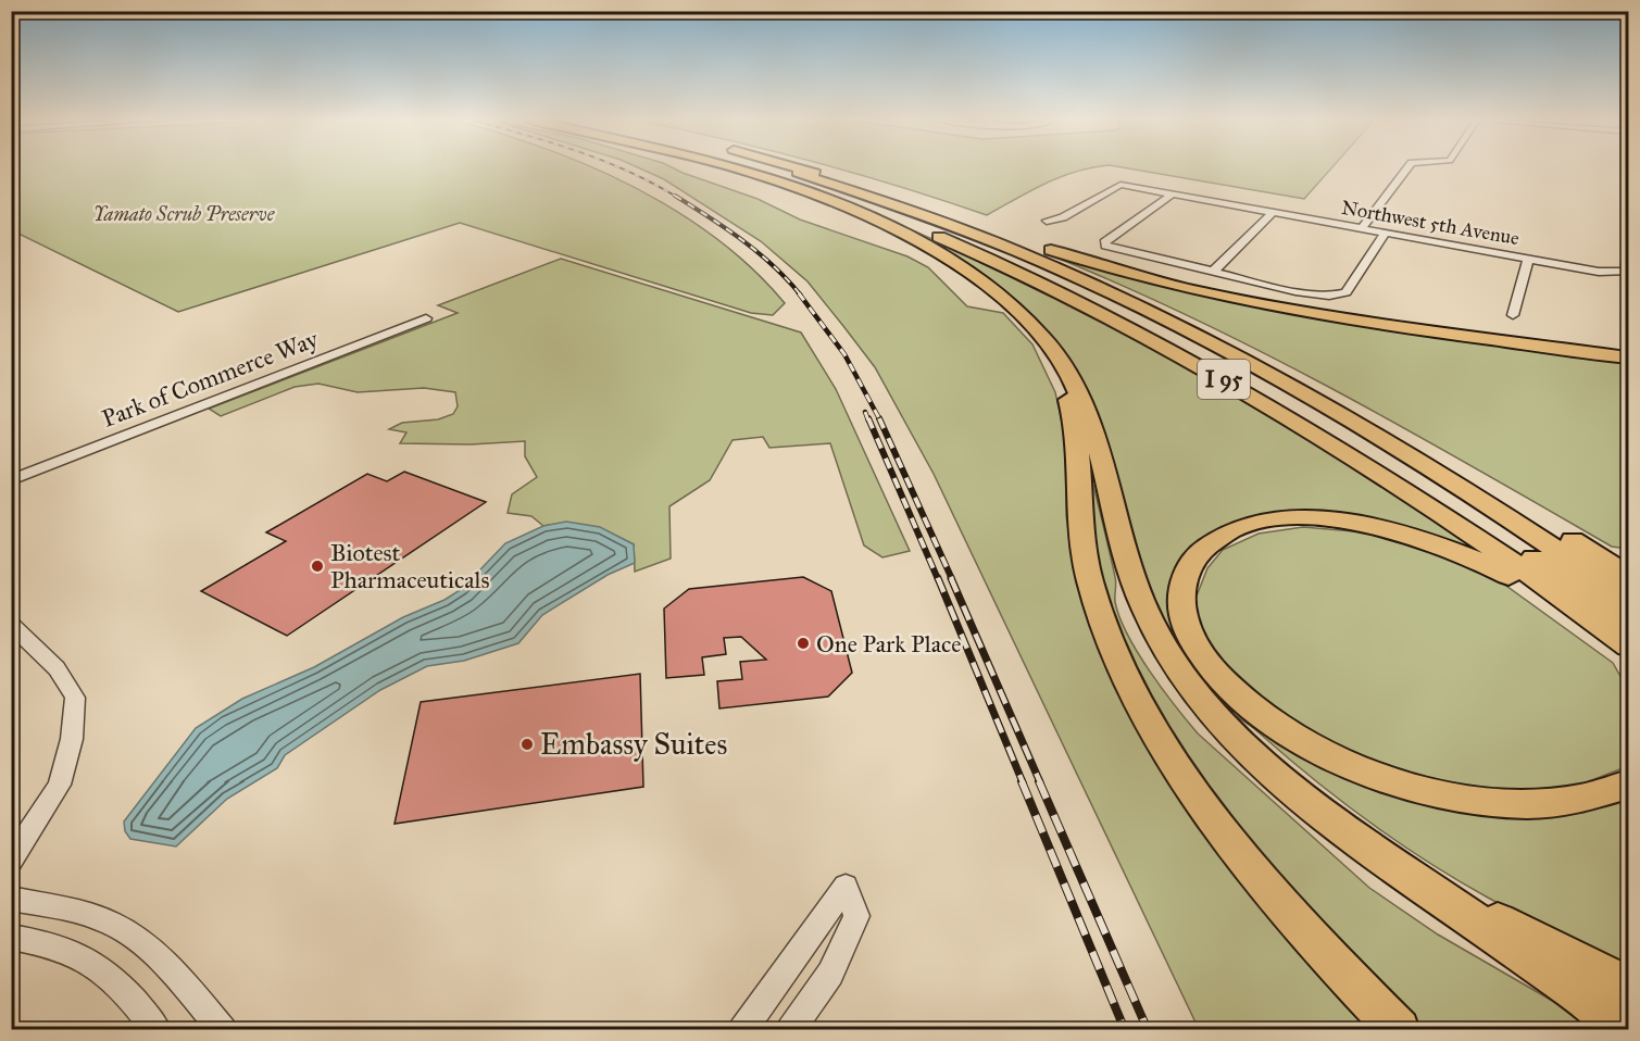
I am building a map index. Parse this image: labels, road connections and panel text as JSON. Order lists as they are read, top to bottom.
{
  "streets": {
    "highway": ["I 95"],
    "street": ["Northwest 5th Avenue", "Park of Commerce Way"]
  },
  "parks": ["Yamato Scrub Preserve"],
  "places": ["Biotest Pharmaceuticals", "One Park Place", "Embassy Suites"]
}
